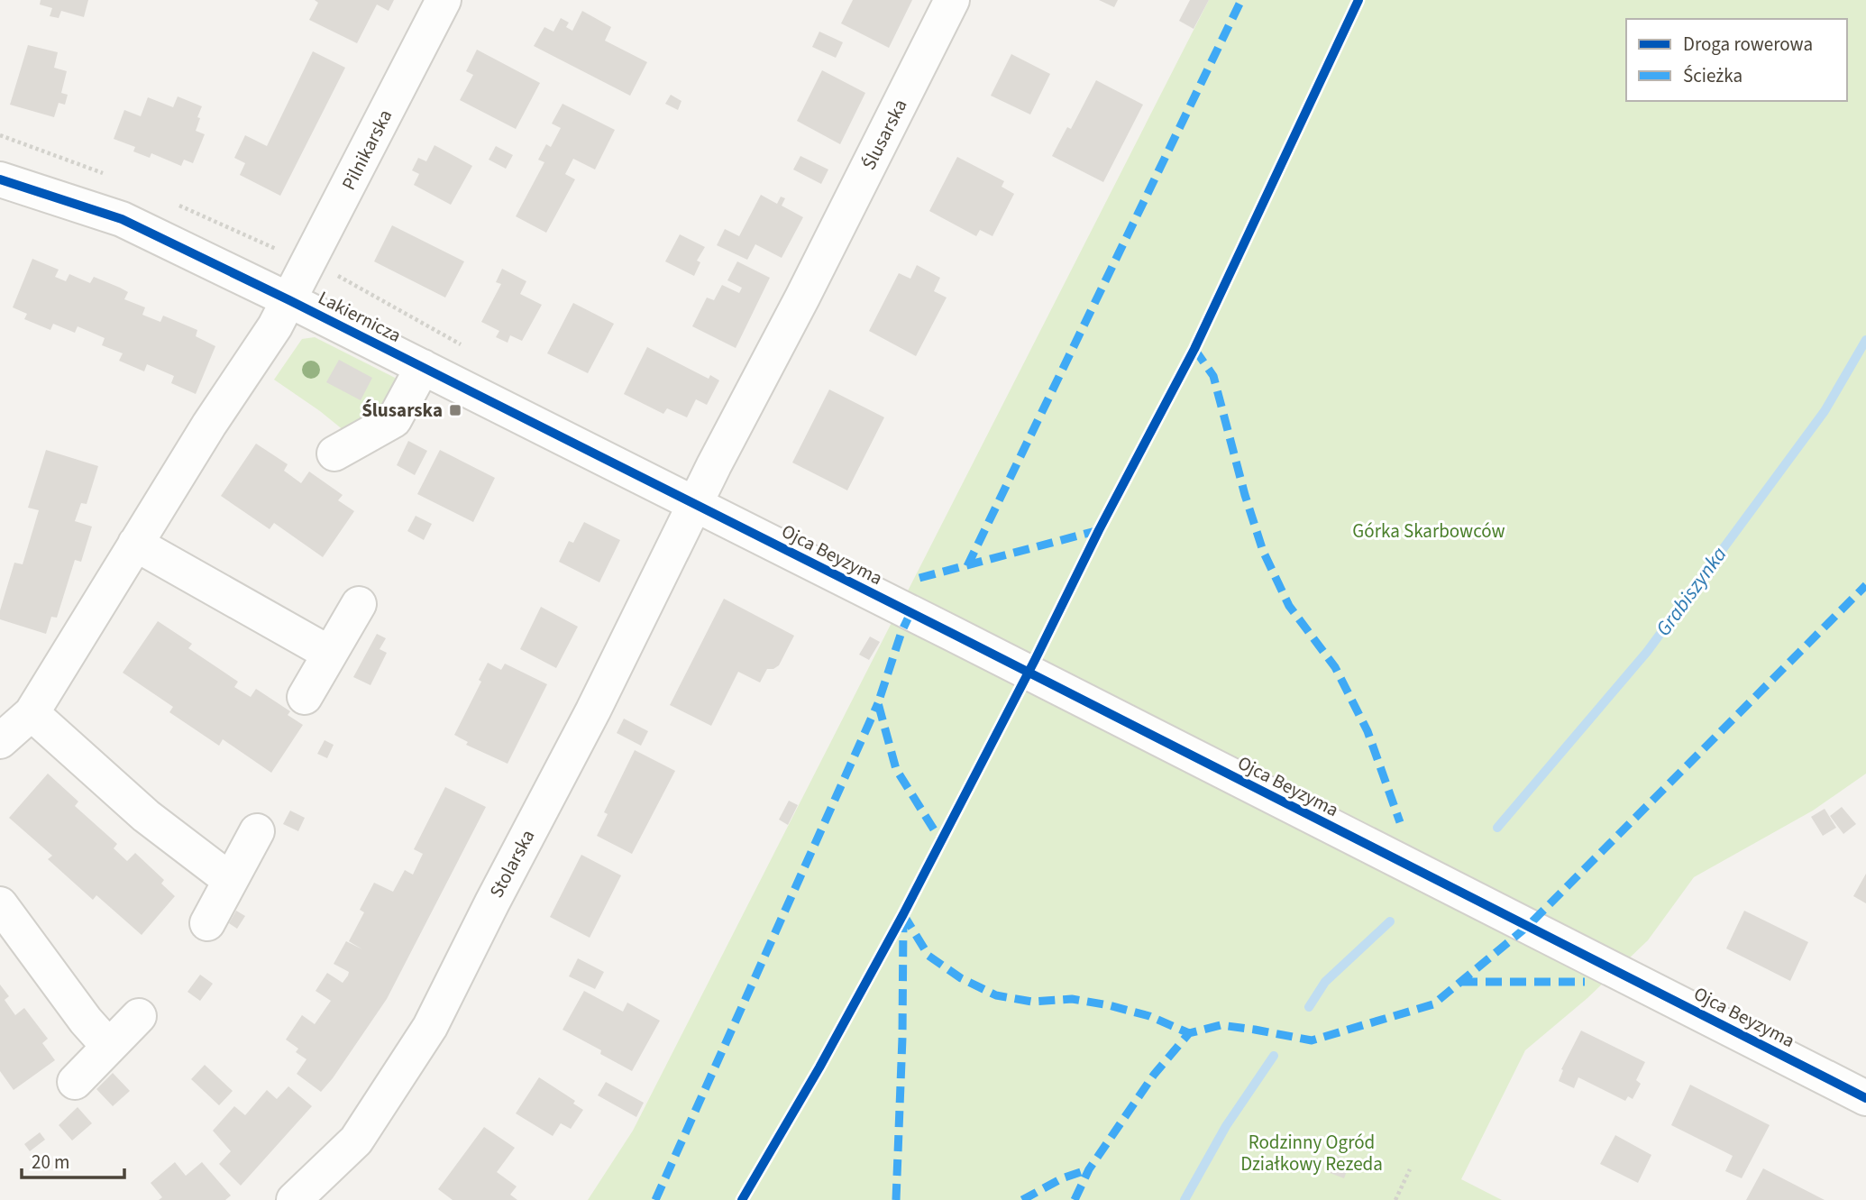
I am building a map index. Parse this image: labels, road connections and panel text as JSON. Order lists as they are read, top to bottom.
{
  "streets": {
    "street": [
      "Ślusarska",
      "Pilnikarska",
      "Lakiernicza",
      "Ojca Beyzyma",
      "Stolarska"
    ]
  },
  "crossings": [
    ["Ślusarska", "Lakiernicza"],
    ["Ślusarska", "Ojca Beyzyma"],
    ["Ślusarska", "Stolarska"],
    ["Pilnikarska", "Lakiernicza"],
    ["Lakiernicza", "Ojca Beyzyma"],
    ["Lakiernicza", "Stolarska"],
    ["Ojca Beyzyma", "Stolarska"]
  ],
  "water": ["Grabiszynka"],
  "parks": ["Górka Skarbowców", "Rodzinny Ogród Działkowy Rezeda"],
  "places": {
    "transit": ["Ślusarska"]
  },
  "legend": ["Droga rowerowa", "Ścieżka"],
  "scale_bar": "20 m"
}
